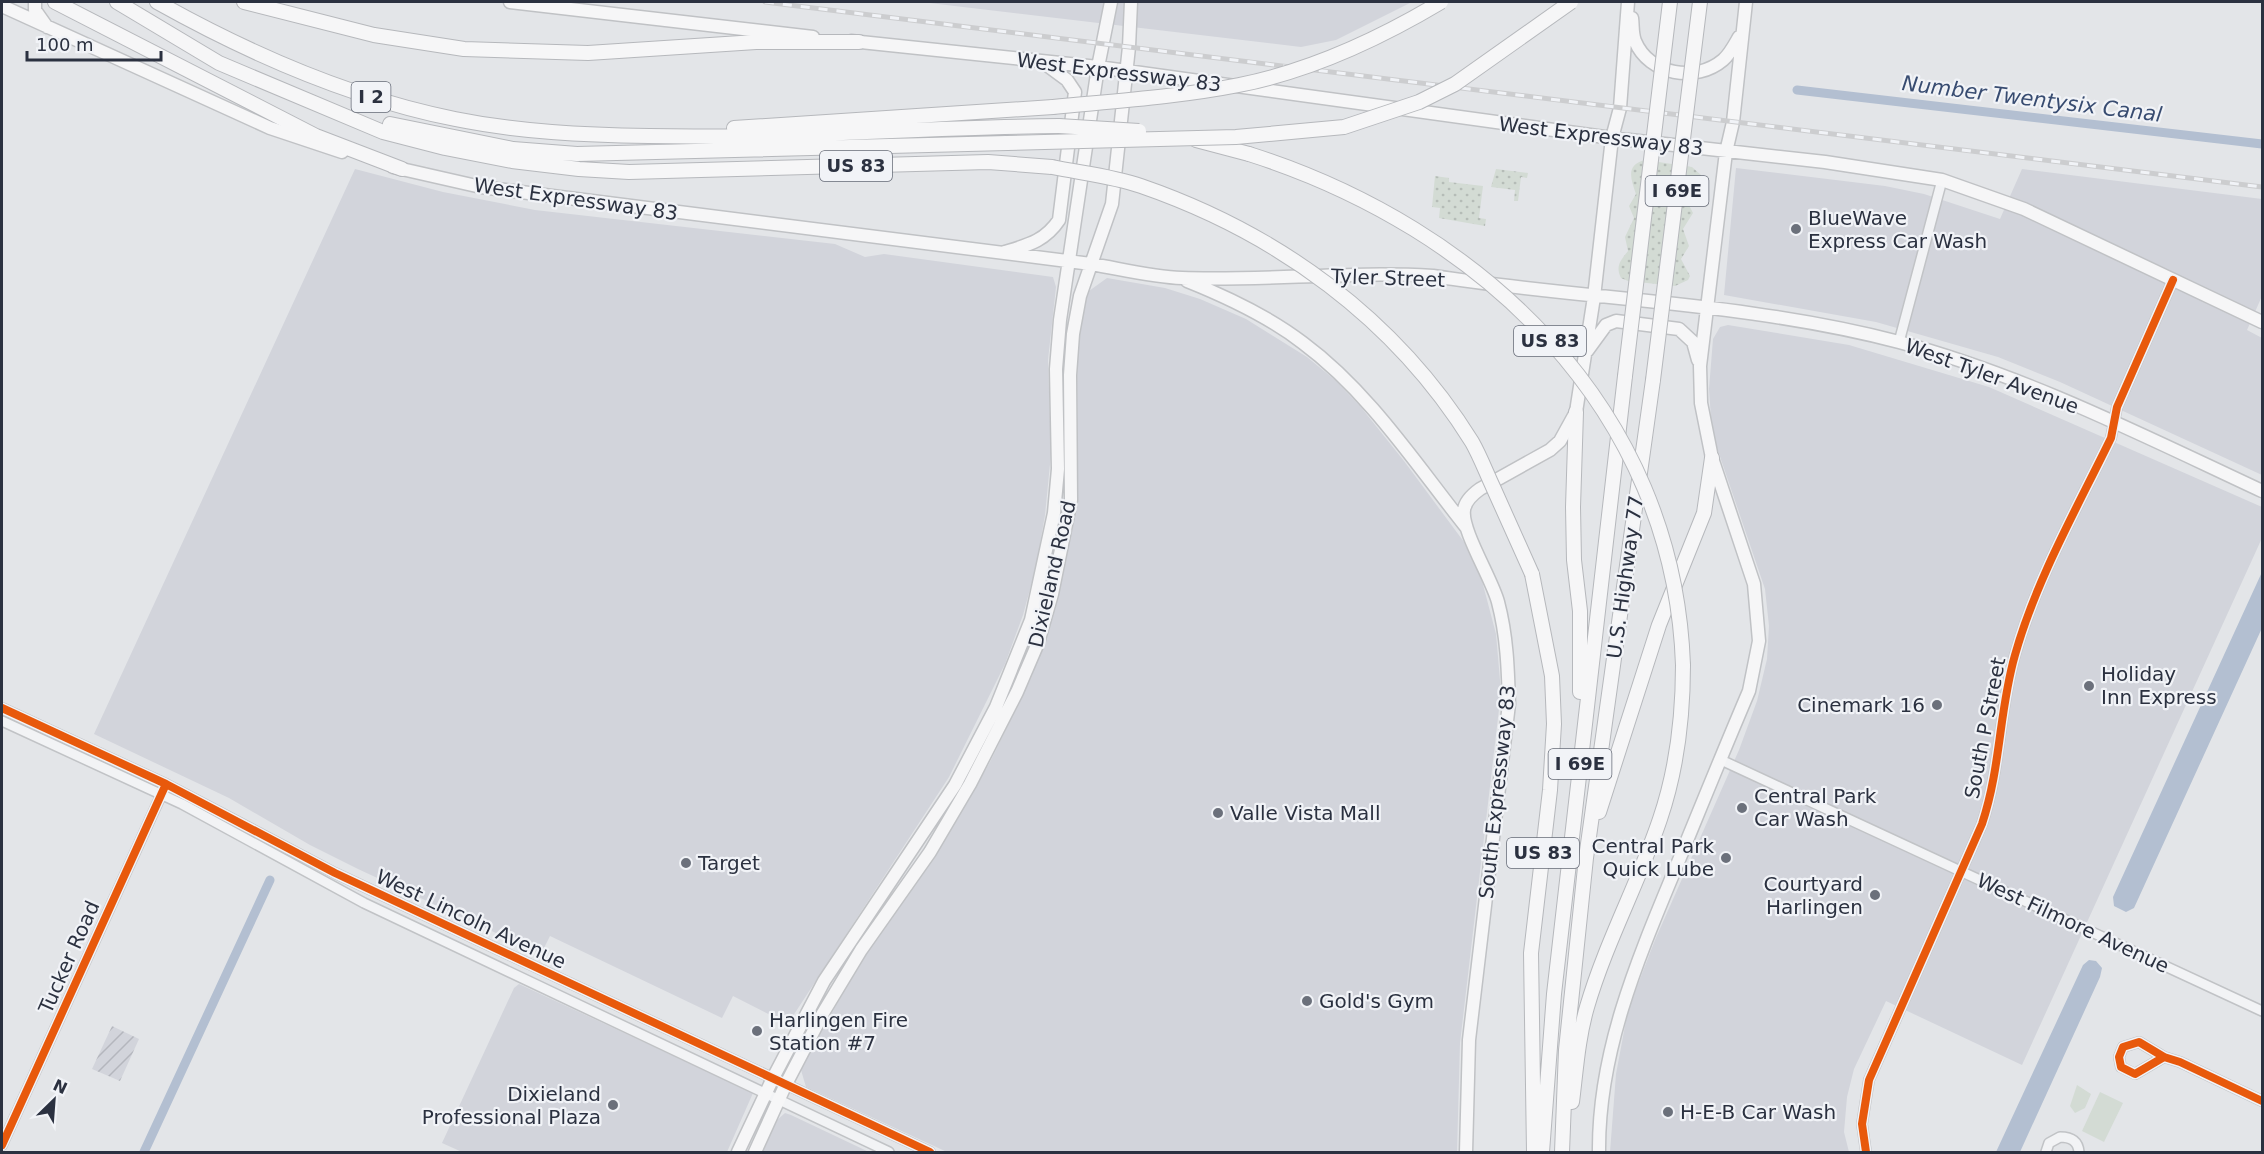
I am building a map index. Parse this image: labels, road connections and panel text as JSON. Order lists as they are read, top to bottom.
{
  "streets": {
    "highway": [
      "I 2",
      "US 83",
      "I 69E",
      "U.S. Highway 77"
    ],
    "main road": [
      "West Expressway 83",
      "Tyler Street",
      "West Tyler Avenue",
      "Dixieland Road",
      "South Expressway 83"
    ],
    "street": [
      "South P Street",
      "West Lincoln Avenue",
      "West Filmore Avenue",
      "Tucker Road"
    ]
  },
  "crossings": [
    ["West Expressway 83", "Tyler Street"],
    ["West Expressway 83", "Dixieland Road"],
    ["West Expressway 83", "South P Street"],
    ["West Expressway 83", "South Expressway 83"],
    ["I 2", "US 83"],
    ["US 83", "U.S. Highway 77"],
    ["Tyler Street", "West Tyler Avenue"],
    ["Tyler Street", "South Expressway 83"],
    ["West Tyler Avenue", "South P Street"],
    ["Dixieland Road", "West Lincoln Avenue"],
    ["South P Street", "West Filmore Avenue"],
    ["West Lincoln Avenue", "Tucker Road"]
  ],
  "water": ["Number Twentysix Canal"],
  "places": [
    "BlueWave Express Car Wash",
    "Holiday Inn Express",
    "Cinemark 16",
    "Central Park Car Wash",
    "Valle Vista Mall",
    "Central Park Quick Lube",
    "Target",
    "Courtyard Harlingen",
    "Gold's Gym",
    "Harlingen Fire Station #7",
    "Dixieland Professional Plaza",
    "H-E-B Car Wash"
  ],
  "scale_bar": "100 m",
  "north": "top right"
}
